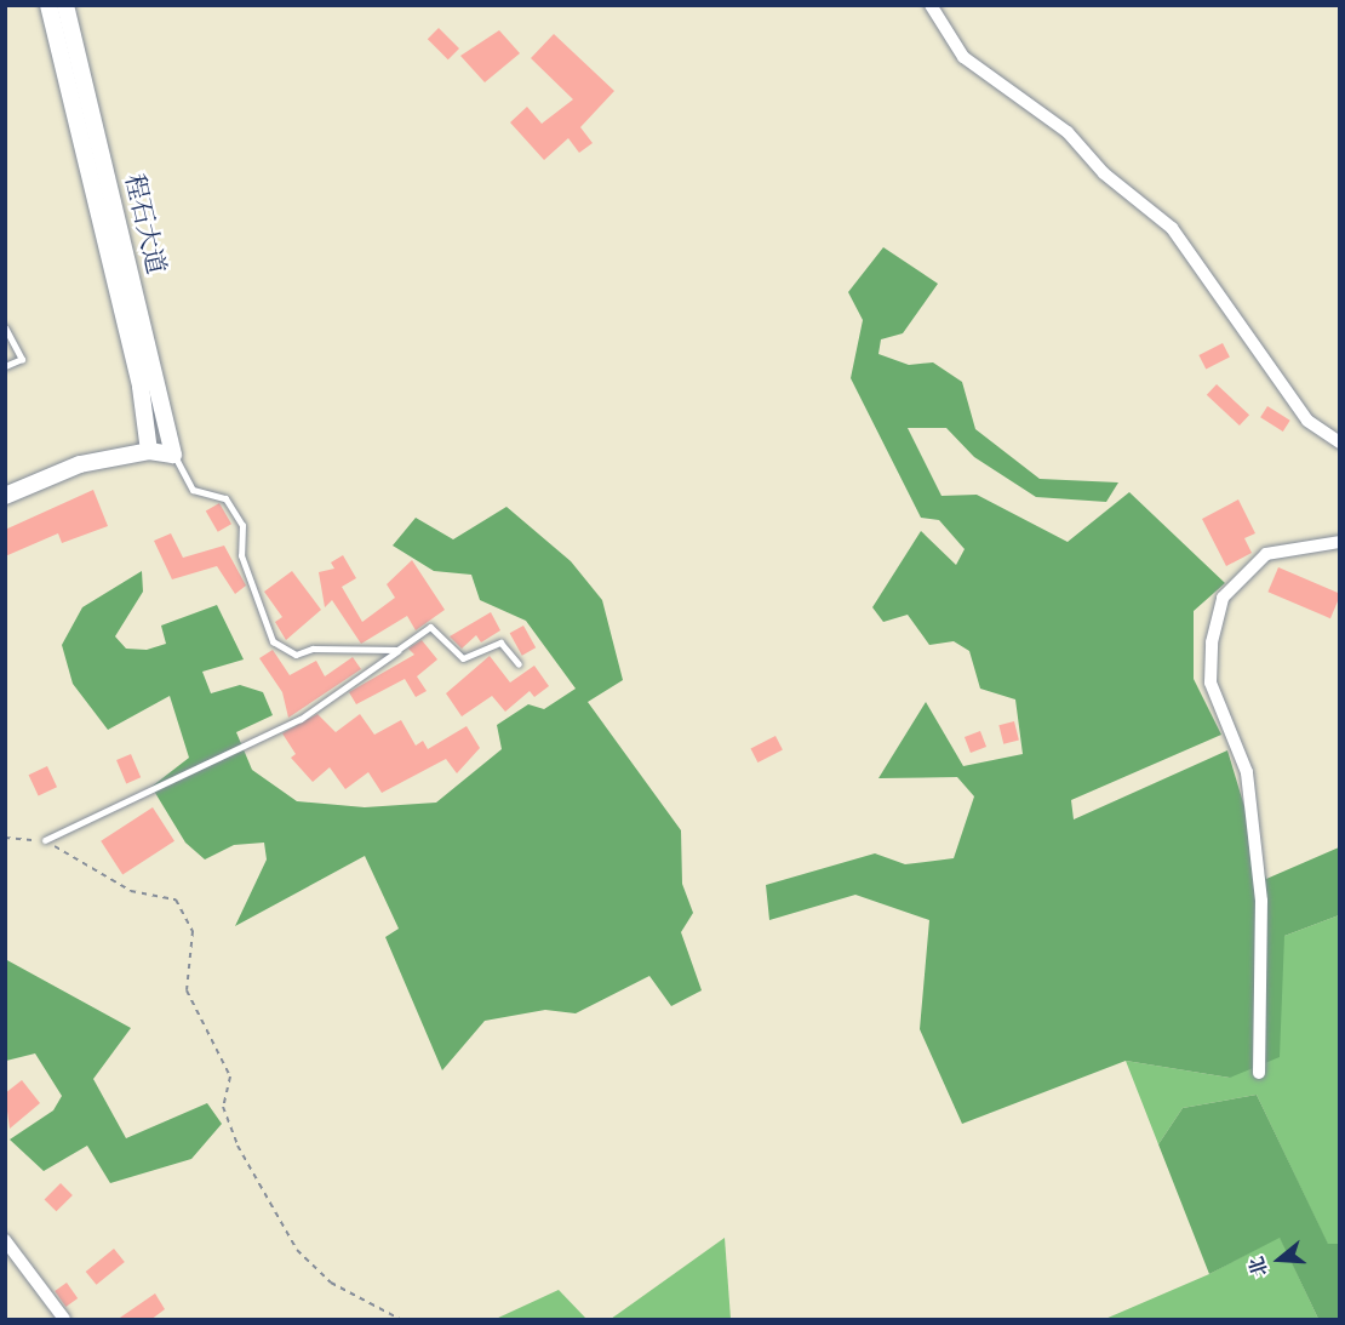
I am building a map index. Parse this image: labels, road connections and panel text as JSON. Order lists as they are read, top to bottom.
{
  "streets": {
    "street": ["程石大道"]
  },
  "north": "left"
}
